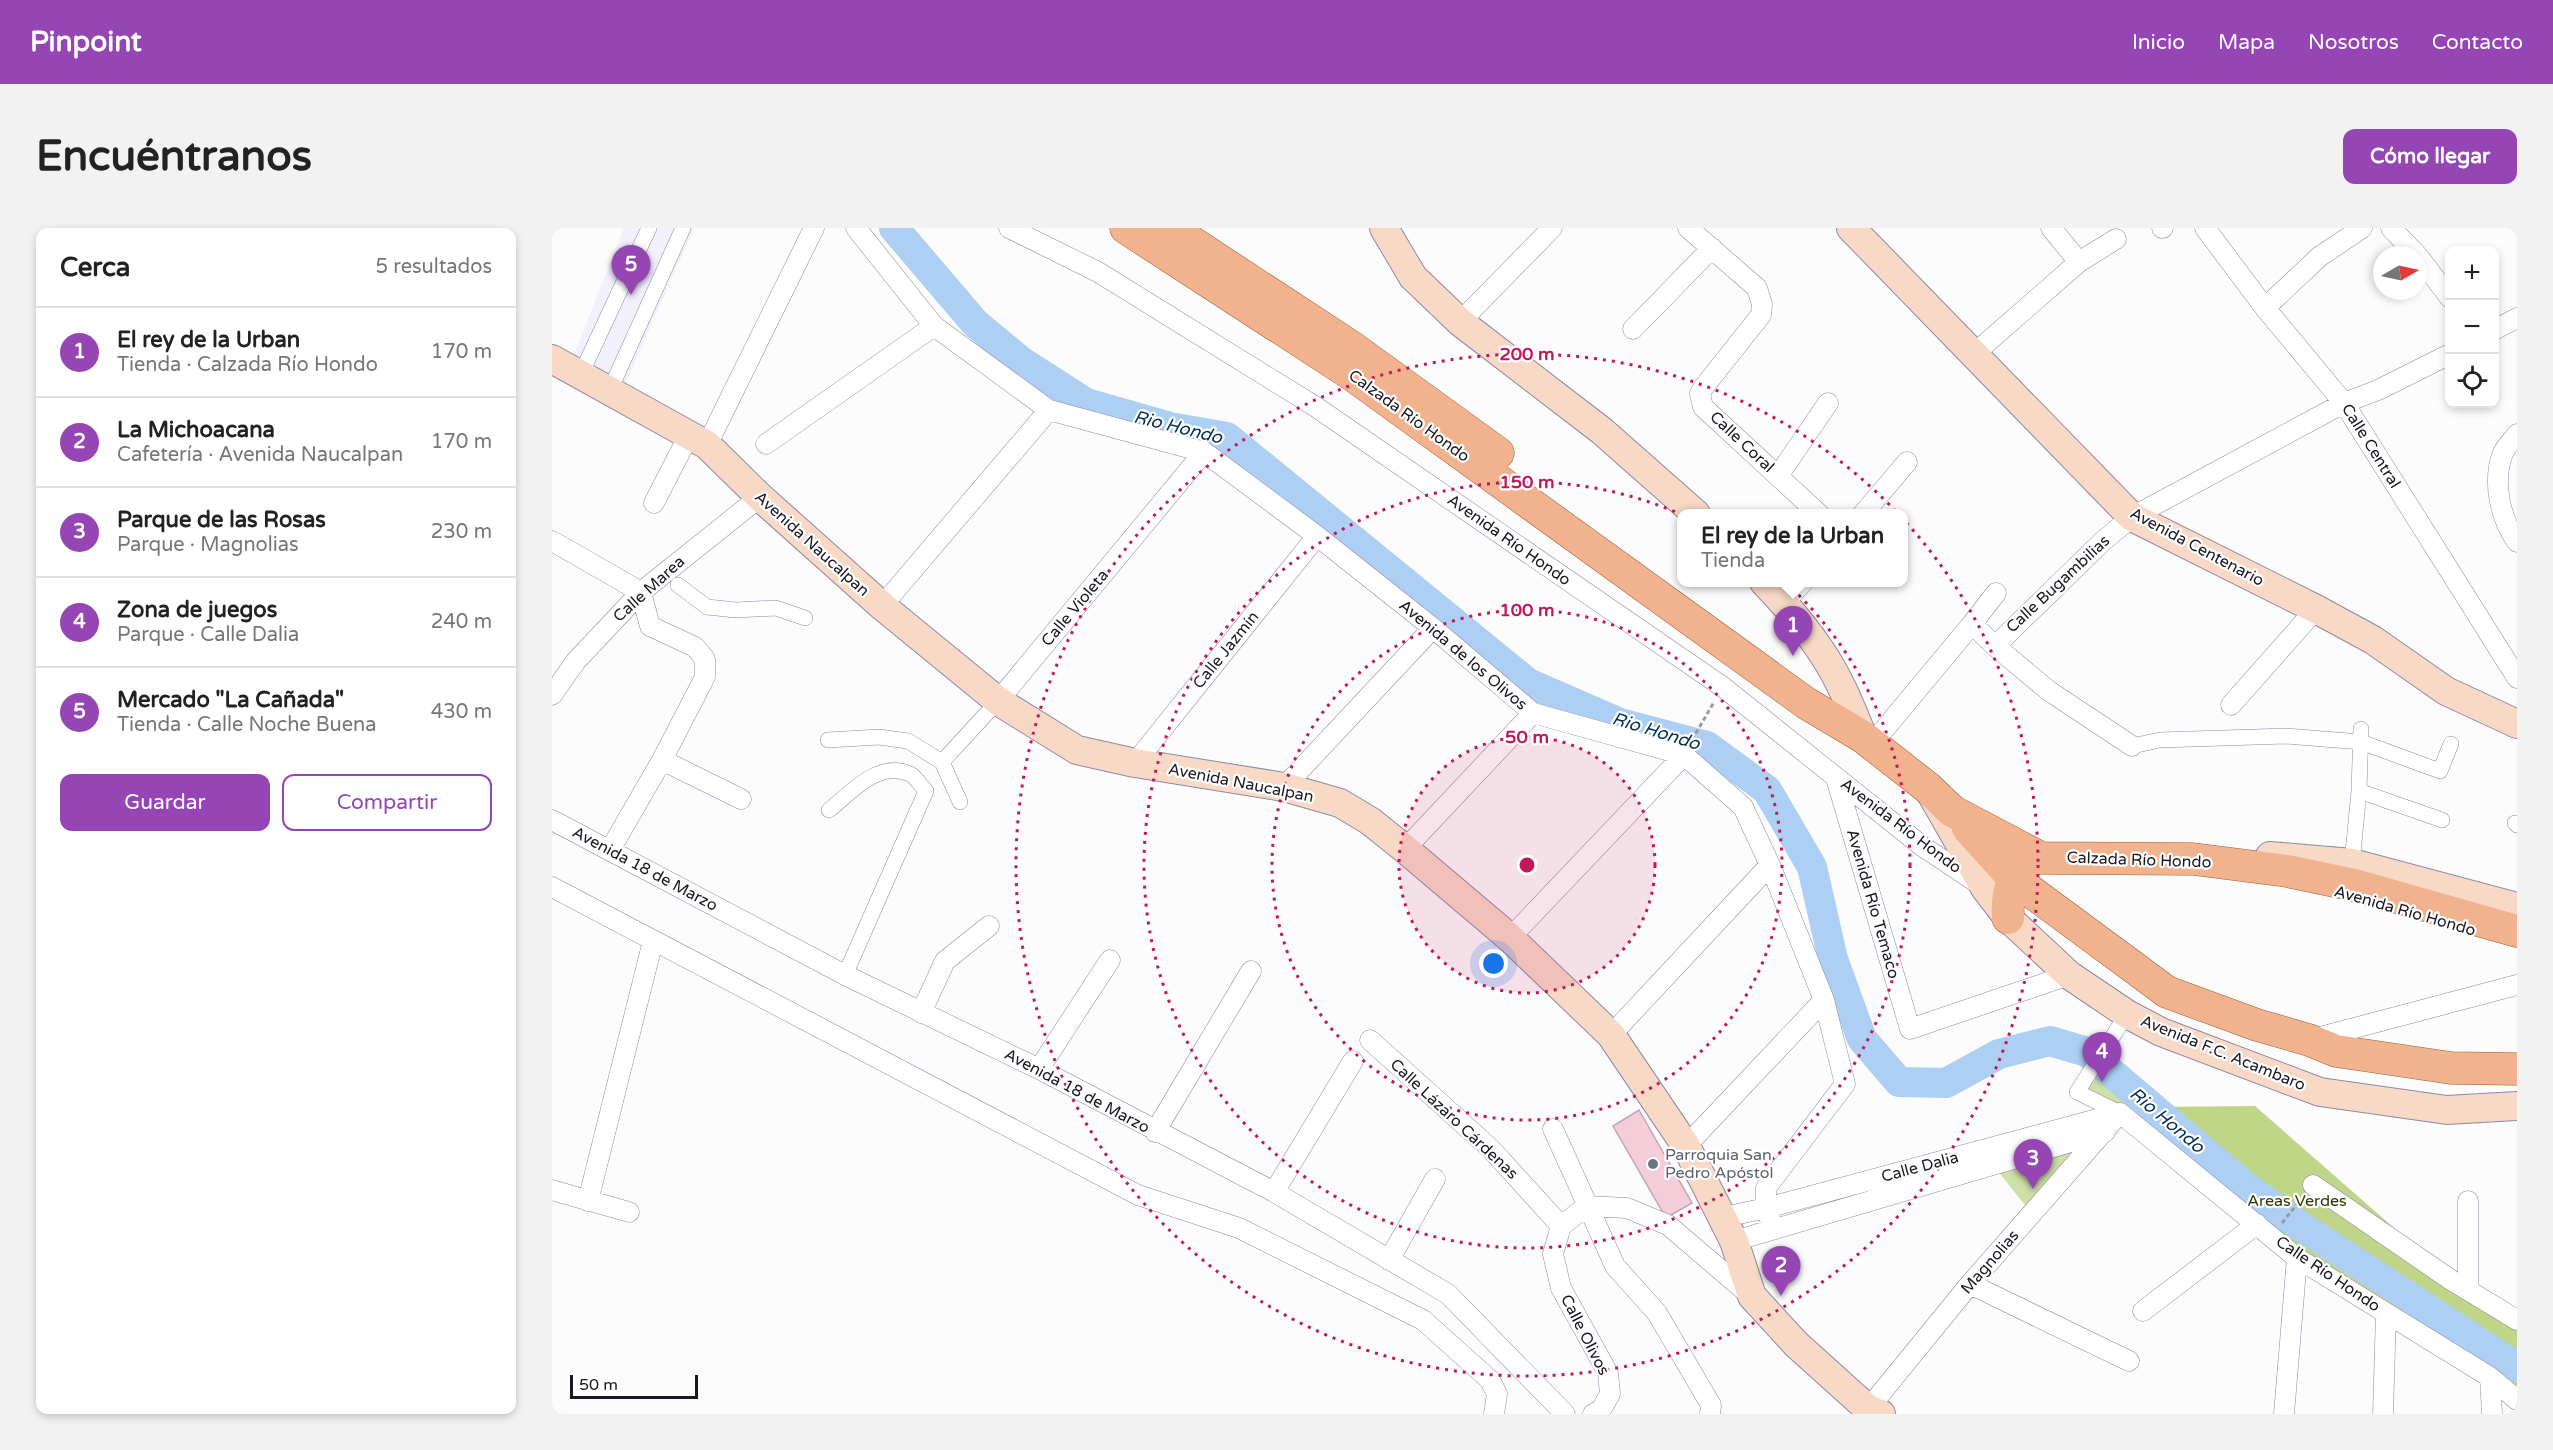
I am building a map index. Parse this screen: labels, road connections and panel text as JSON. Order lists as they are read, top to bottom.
{
  "streets": {
    "main road": [
      "Calzada Río Hondo",
      "Avenida Río Hondo",
      "Avenida Naucalpan",
      "Avenida Centenario",
      "Avenida F.C. Acambaro"
    ],
    "street": [
      "Calle Coral",
      "Calle Central",
      "Calle Bugambilias",
      "Calle Marea",
      "Calle Violeta",
      "Calle Jazmín",
      "Avenida de los Olivos",
      "Avenida 18 de Marzo",
      "Avenida Río Temaco",
      "Calle Lázaro Cárdenas",
      "Calle Dalia",
      "Magnolias",
      "Calle Río Hondo",
      "Calle Olivos"
    ]
  },
  "crossings": [
    ["Calzada Río Hondo", "Avenida Río Hondo"],
    ["Calzada Río Hondo", "Avenida F.C. Acambaro"],
    ["Calle Central", "Calle Bugambilias"],
    ["Avenida Río Hondo", "Avenida Río Temaco"],
    ["Avenida Río Hondo", "Avenida F.C. Acambaro"],
    ["Avenida Naucalpan", "Calle Marea"],
    ["Avenida Naucalpan", "Calle Violeta"],
    ["Avenida Naucalpan", "Calle Jazmín"],
    ["Avenida Naucalpan", "Calle Dalia"],
    ["Avenida Naucalpan", "Magnolias"],
    ["Avenida Centenario", "Calle Bugambilias"],
    ["Calle Violeta", "Avenida de los Olivos"],
    ["Calle Jazmín", "Avenida de los Olivos"],
    ["Avenida de los Olivos", "Calle Dalia"],
    ["Avenida Río Temaco", "Avenida F.C. Acambaro"],
    ["Calle Lázaro Cárdenas", "Calle Olivos"],
    ["Calle Dalia", "Magnolias"],
    ["Calle Dalia", "Calle Río Hondo"],
    ["Magnolias", "Calle Río Hondo"]
  ],
  "water": ["Rio Hondo"],
  "parks": ["Areas Verdes"],
  "places": ["Parroquia San Pedro Apóstol"],
  "scale_bar": "50 m",
  "north": "right",
  "page": {
    "header": "Pinpoint",
    "nav": [
      "Inicio",
      "Mapa",
      "Nosotros",
      "Contacto"
    ],
    "buttons": [
      "Cómo llegar",
      ["Guardar", "Compartir"]
    ],
    "title": "Encuéntranos",
    "heading": ["Cerca", "5 resultados"],
    "pins": [
      "5",
      "1",
      "4",
      "3",
      "2"
    ],
    "map_buttons": ["+", "−"],
    "list": [
      {
        "mark": "1",
        "name": "El rey de la Urban",
        "note": "Tienda · Calzada Río Hondo",
        "value": "170 m"
      },
      {
        "mark": "2",
        "name": "La Michoacana",
        "note": "Cafetería · Avenida Naucalpan",
        "value": "170 m"
      },
      {
        "mark": "3",
        "name": "Parque de las Rosas",
        "note": "Parque · Magnolias",
        "value": "230 m"
      },
      {
        "mark": "4",
        "name": "Zona de juegos",
        "note": "Parque · Calle Dalia",
        "value": "240 m"
      },
      {
        "mark": "5",
        "name": "Mercado \"La Cañada\"",
        "note": "Tienda · Calle Noche Buena",
        "value": "430 m"
      }
    ],
    "popup": ["El rey de la Urban", "Tienda"],
    "scale": "50 m"
  },
  "rings": [
    "200 m",
    "150 m",
    "100 m",
    "50 m"
  ]
}
